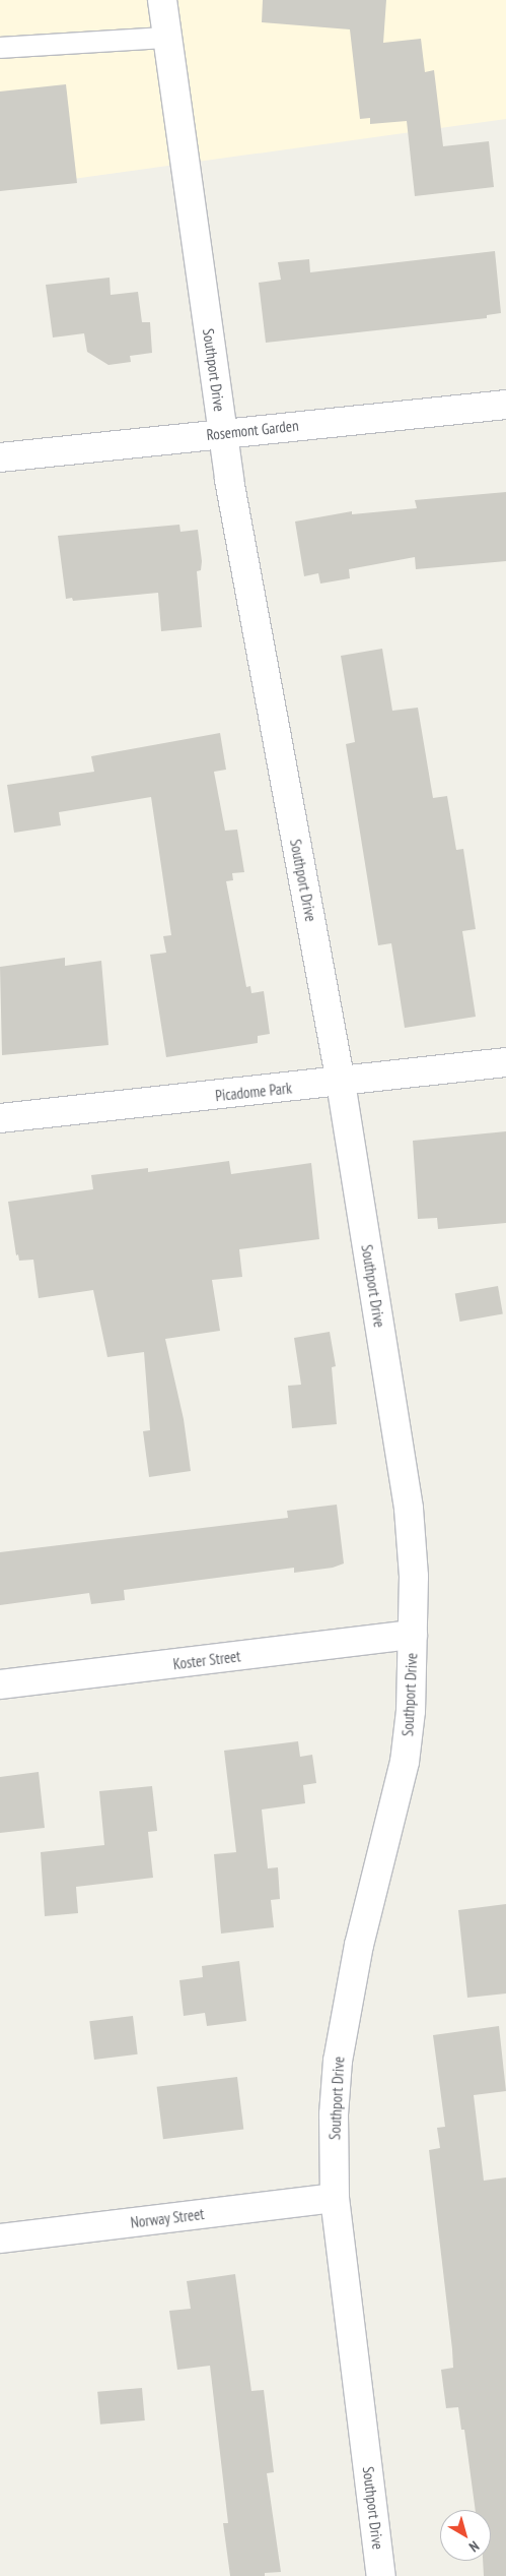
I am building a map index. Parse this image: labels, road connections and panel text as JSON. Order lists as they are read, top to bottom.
{
  "streets": {
    "street": [
      "Southport Drive",
      "Rosemont Garden",
      "Picadome Park",
      "Koster Street",
      "Norway Street"
    ]
  },
  "crossings": [
    ["Southport Drive", "Rosemont Garden"],
    ["Southport Drive", "Picadome Park"],
    ["Southport Drive", "Koster Street"],
    ["Southport Drive", "Norway Street"]
  ],
  "north": "bottom right"
}
